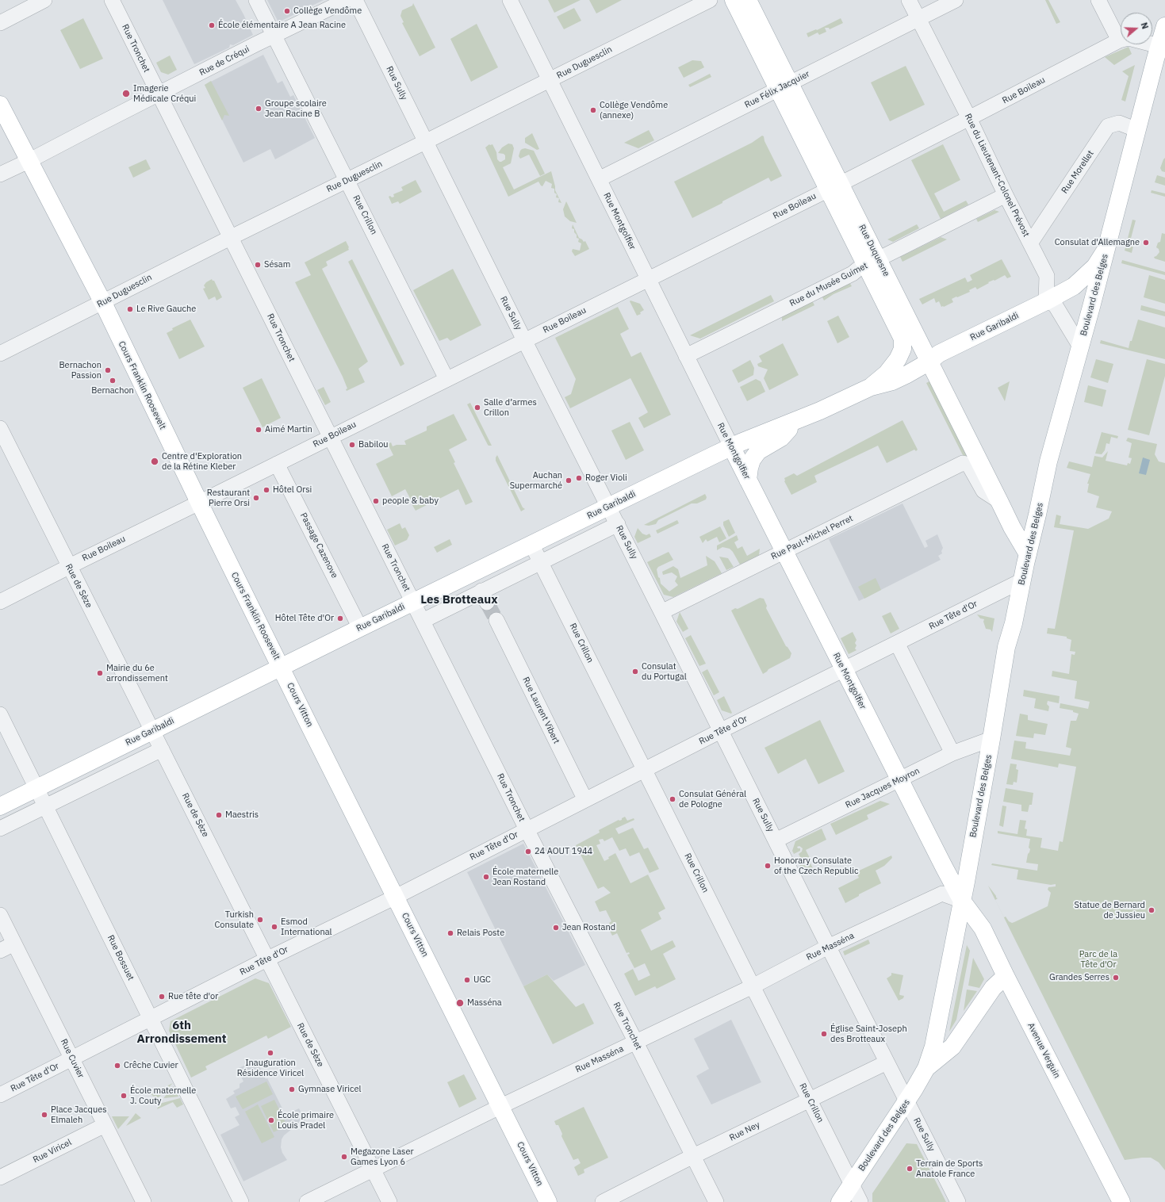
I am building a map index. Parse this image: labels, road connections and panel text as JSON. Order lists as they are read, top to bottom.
{
  "streets": {
    "main road": [
      "Rue Montgolfier",
      "Rue Duquesne",
      "Boulevard des Belges",
      "Rue Garibaldi",
      "Cours Franklin Roosevelt",
      "Cours Vitton",
      "Avenue Verguin"
    ],
    "street": [
      "Rue Tronchet",
      "Rue de Créqui",
      "Rue Duguesclin",
      "Rue Sully",
      "Rue Félix Jacquier",
      "Rue Boileau",
      "Rue Morellet",
      "Rue du Lieutenant-Colonel Prévost",
      "Rue Crillon",
      "Rue du Musée Guimet",
      "Rue Paul-Michel Perret",
      "Passage Cazenove",
      "Rue de Sèze",
      "Rue Tête d'Or",
      "Rue Laurent Vibert",
      "Rue Jacques Moyron",
      "Rue Masséna",
      "Rue Bossuet",
      "Rue Cuvier",
      "Rue Ney",
      "Rue Viricel"
    ]
  },
  "crossings": [
    ["Rue Tronchet", "Rue de Créqui"],
    ["Rue Tronchet", "Rue Duguesclin"],
    ["Rue Tronchet", "Rue Boileau"],
    ["Rue Tronchet", "Rue Garibaldi"],
    ["Rue Tronchet", "Rue Tête d'Or"],
    ["Rue Tronchet", "Rue Masséna"],
    ["Rue Tronchet", "Rue Ney"],
    ["Rue de Créqui", "Rue Crillon"],
    ["Rue de Créqui", "Cours Franklin Roosevelt"],
    ["Rue Duguesclin", "Rue Sully"],
    ["Rue Duguesclin", "Rue Crillon"],
    ["Rue Duguesclin", "Rue Montgolfier"],
    ["Rue Duguesclin", "Cours Franklin Roosevelt"],
    ["Rue Sully", "Rue Boileau"],
    ["Rue Sully", "Boulevard des Belges"],
    ["Rue Sully", "Rue Garibaldi"],
    ["Rue Sully", "Rue Paul-Michel Perret"],
    ["Rue Sully", "Rue Tête d'Or"],
    ["Rue Sully", "Rue Jacques Moyron"],
    ["Rue Sully", "Rue Masséna"],
    ["Rue Sully", "Rue Ney"],
    ["Rue Félix Jacquier", "Rue du Lieutenant-Colonel Prévost"],
    ["Rue Félix Jacquier", "Rue Montgolfier"],
    ["Rue Félix Jacquier", "Rue Duquesne"],
    ["Rue Boileau", "Rue du Lieutenant-Colonel Prévost"],
    ["Rue Boileau", "Rue Crillon"],
    ["Rue Boileau", "Rue Montgolfier"],
    ["Rue Boileau", "Rue Duquesne"],
    ["Rue Boileau", "Cours Franklin Roosevelt"],
    ["Rue Boileau", "Passage Cazenove"],
    ["Rue Boileau", "Rue de Sèze"],
    ["Rue Morellet", "Rue du Lieutenant-Colonel Prévost"],
    ["Rue Morellet", "Boulevard des Belges"],
    ["Rue du Lieutenant-Colonel Prévost", "Rue du Musée Guimet"],
    ["Rue du Lieutenant-Colonel Prévost", "Rue Garibaldi"],
    ["Rue Crillon", "Boulevard des Belges"],
    ["Rue Crillon", "Rue Garibaldi"],
    ["Rue Crillon", "Rue Tête d'Or"],
    ["Rue Crillon", "Rue Masséna"],
    ["Rue Crillon", "Rue Ney"],
    ["Rue Montgolfier", "Rue du Musée Guimet"],
    ["Rue Montgolfier", "Boulevard des Belges"],
    ["Rue Montgolfier", "Rue Garibaldi"],
    ["Rue Montgolfier", "Rue Paul-Michel Perret"],
    ["Rue Montgolfier", "Rue Tête d'Or"],
    ["Rue Montgolfier", "Rue Jacques Moyron"],
    ["Rue Montgolfier", "Rue Masséna"],
    ["Rue Montgolfier", "Avenue Verguin"],
    ["Rue Duquesne", "Rue du Musée Guimet"],
    ["Rue Duquesne", "Boulevard des Belges"],
    ["Rue Duquesne", "Rue Garibaldi"],
    ["Rue Duquesne", "Rue Paul-Michel Perret"],
    ["Boulevard des Belges", "Rue Garibaldi"],
    ["Boulevard des Belges", "Rue Tête d'Or"],
    ["Boulevard des Belges", "Rue Jacques Moyron"],
    ["Boulevard des Belges", "Rue Masséna"],
    ["Boulevard des Belges", "Avenue Verguin"],
    ["Rue Garibaldi", "Cours Franklin Roosevelt"],
    ["Rue Garibaldi", "Passage Cazenove"],
    ["Rue Garibaldi", "Rue de Sèze"],
    ["Rue Garibaldi", "Cours Vitton"],
    ["Rue Garibaldi", "Rue Bossuet"],
    ["Cours Franklin Roosevelt", "Cours Vitton"],
    ["Rue de Sèze", "Rue Tête d'Or"],
    ["Rue de Sèze", "Rue Masséna"],
    ["Rue Tête d'Or", "Cours Vitton"],
    ["Rue Tête d'Or", "Rue Laurent Vibert"],
    ["Rue Tête d'Or", "Rue Bossuet"],
    ["Rue Tête d'Or", "Rue Cuvier"],
    ["Cours Vitton", "Rue Masséna"],
    ["Rue Masséna", "Avenue Verguin"],
    ["Rue Cuvier", "Rue Viricel"]
  ],
  "districts": ["Les Brotteaux", "6th Arrondissement"],
  "parks": ["Parc de la Tête d'Or"],
  "places": [
    "Collège Vendôme",
    "École élémentaire A Jean Racine",
    "Imagerie Médicale Créqui",
    "Groupe scolaire Jean Racine B",
    "Collège Vendôme (annexe)",
    "Consulat d'Allemagne",
    "Sésam",
    "Le Rive Gauche",
    "Bernachon Passion",
    "Bernachon",
    "Salle d’armes Crillon",
    "Aimé Martin",
    "Babilou",
    "Centre d'Exploration de la Rétine Kleber",
    "Roger Violi",
    "Auchan Supermarché",
    "Hôtel Orsi",
    "Restaurant Pierre Orsi",
    "people & baby",
    "Hôtel Tête d'Or",
    "Consulat du Portugal",
    "Mairie du 6e arrondissement",
    "Consulat Général de Pologne",
    "Maestris",
    "24 AOUT 1944",
    "Honorary Consulate of the Czech Republic",
    "École maternelle Jean Rostand",
    "Statue de Bernard de Jussieu",
    "Turkish Consulate",
    "Esmod International",
    "Jean Rostand",
    "Relais Poste",
    "Grandes Serres",
    "UGC",
    "Rue tête d'or",
    "Masséna",
    "Église Saint-Joseph des Brotteaux",
    "Inauguration Résidence Viricel",
    "Crêche Cuvier",
    "Gymnase Viricel",
    "École maternelle J. Couty",
    "Place Jacques Elmaleh",
    "École primaire Louis Pradel",
    "Megazone Laser Games Lyon 6",
    "Terrain de Sports Anatole France"
  ],
  "north": "right"
}
